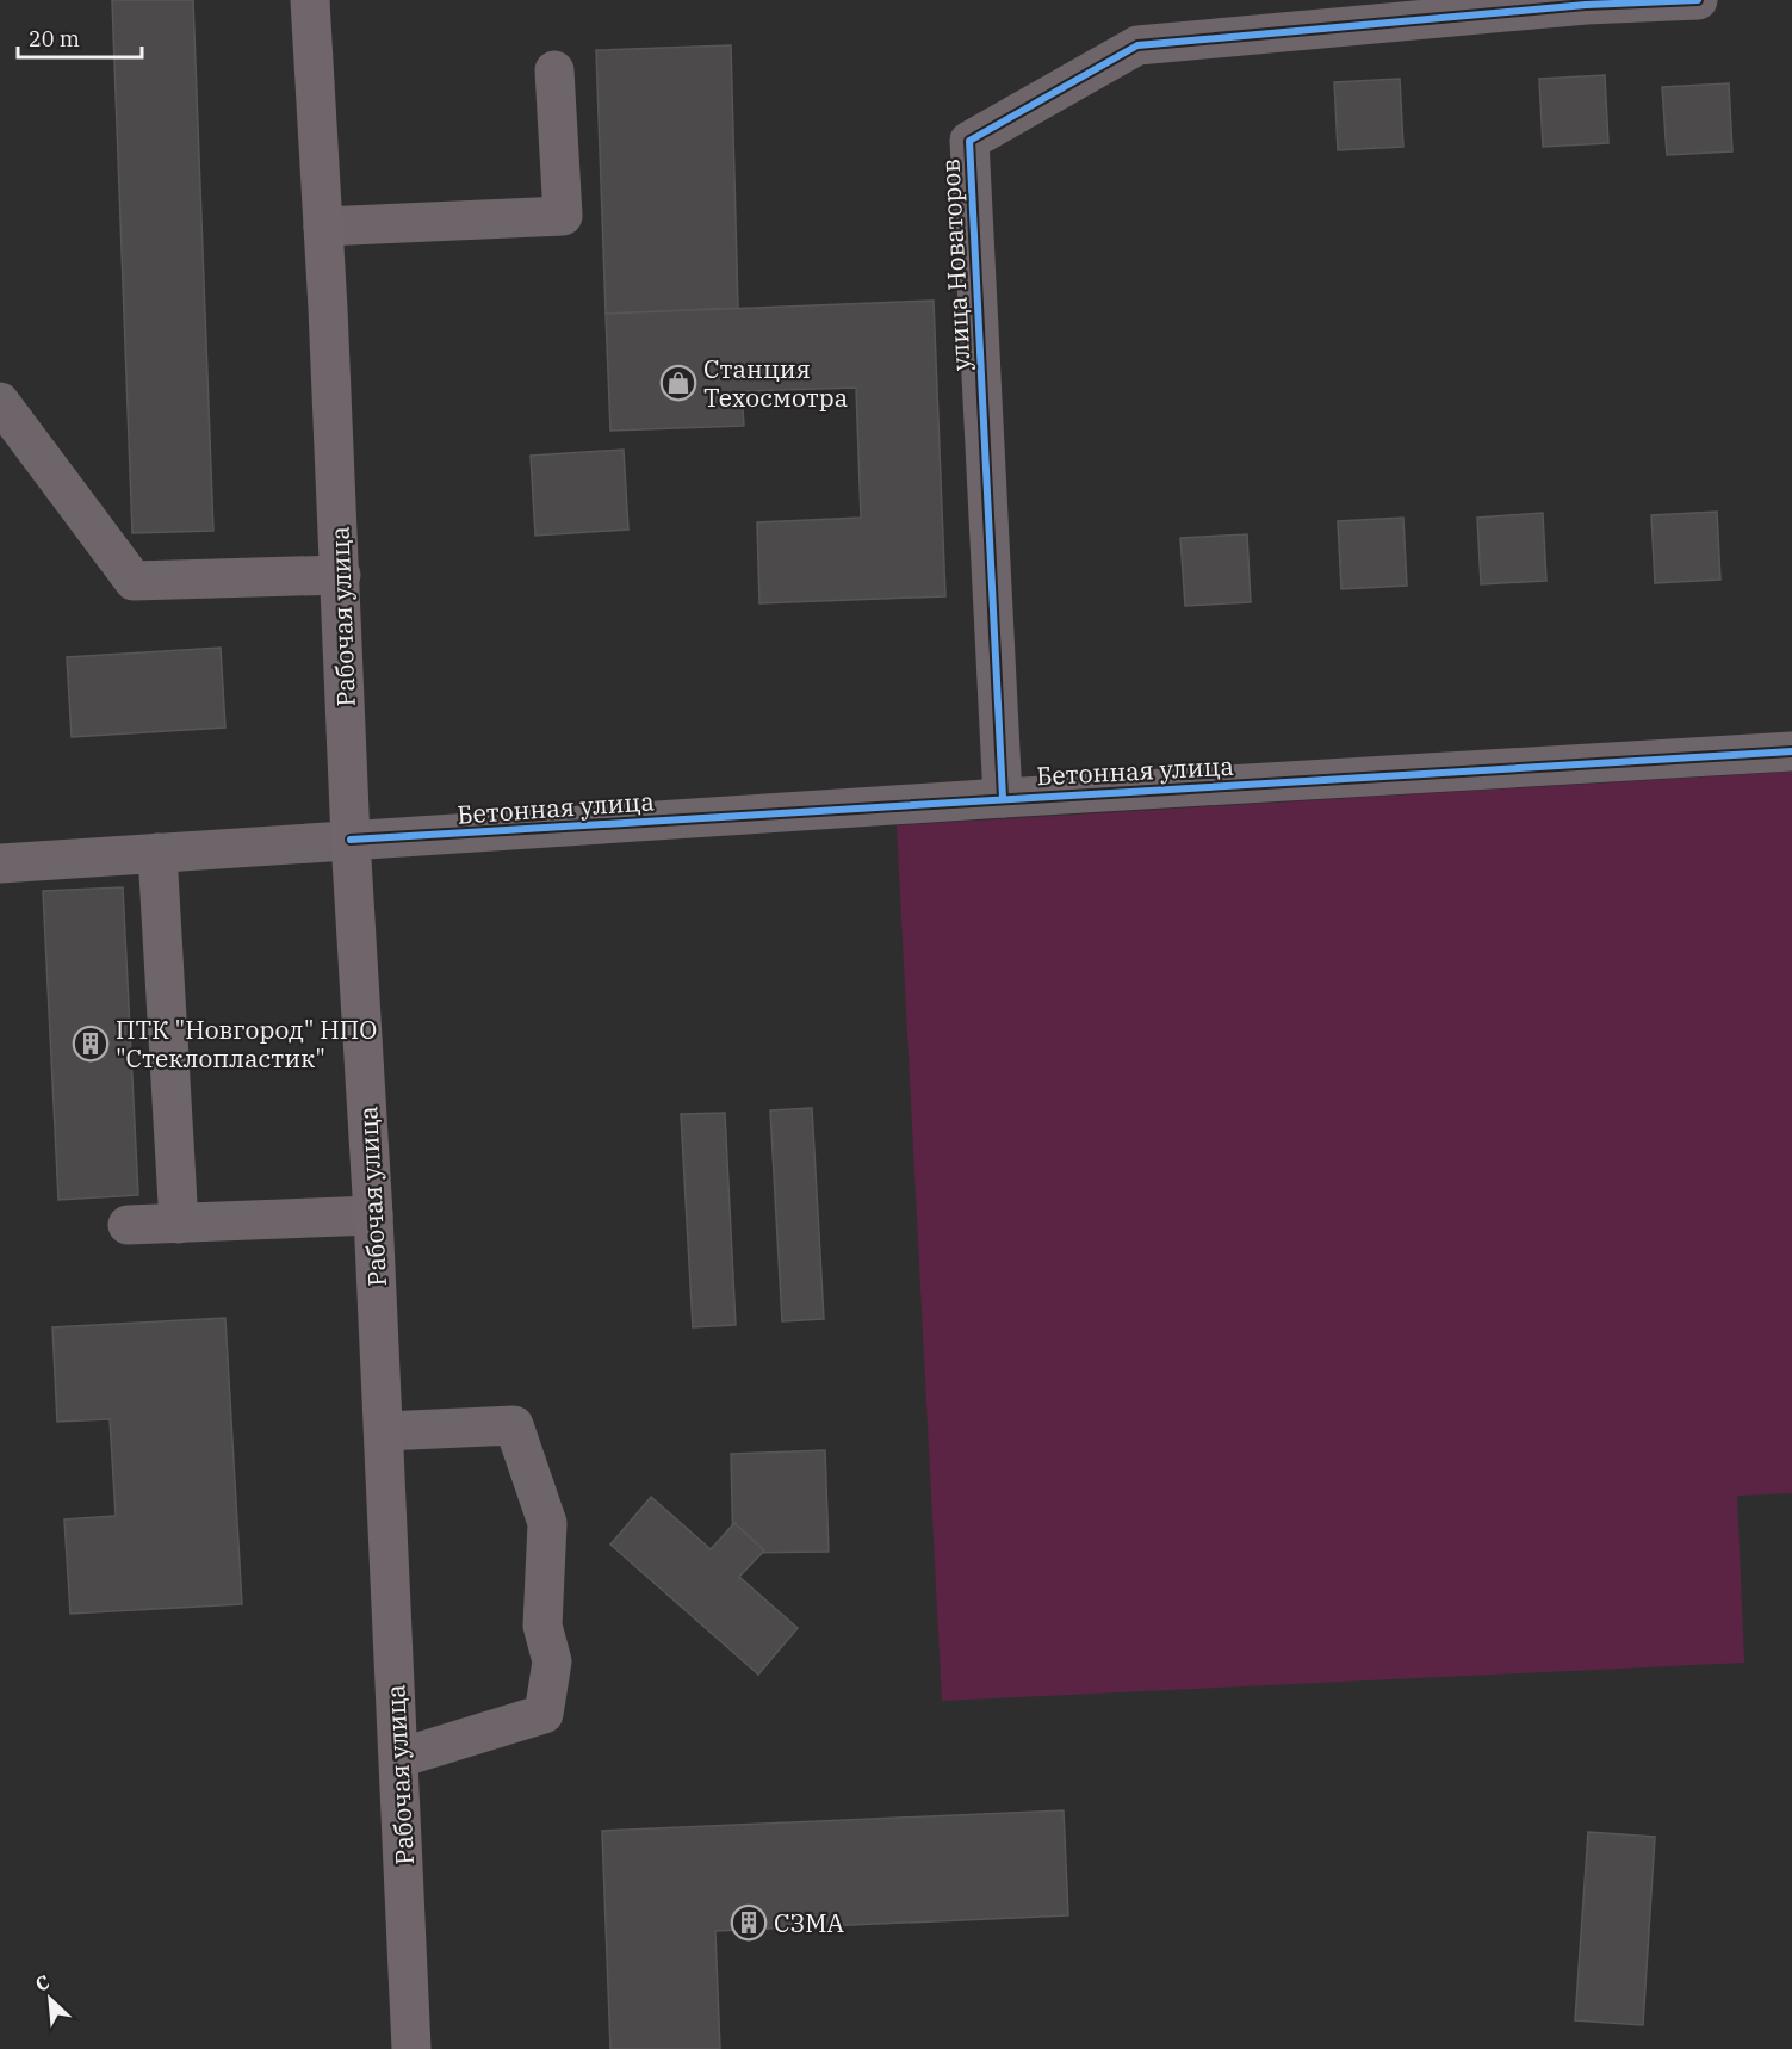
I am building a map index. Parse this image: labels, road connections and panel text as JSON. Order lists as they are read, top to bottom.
{
  "streets": {
    "main road": ["Рабочая улица"],
    "street": ["улица Новаторов", "Бетонная улица"]
  },
  "crossings": [
    ["улица Новаторов", "Бетонная улица"],
    ["Рабочая улица", "Бетонная улица"]
  ],
  "places": {
    "shop": ["Станция Техосмотра"],
    "building": ["ПТК \"Новгород\" НПО \"Стеклопластик\"", "СЗМА"]
  },
  "scale_bar": "20 m",
  "north": "top left"
}
